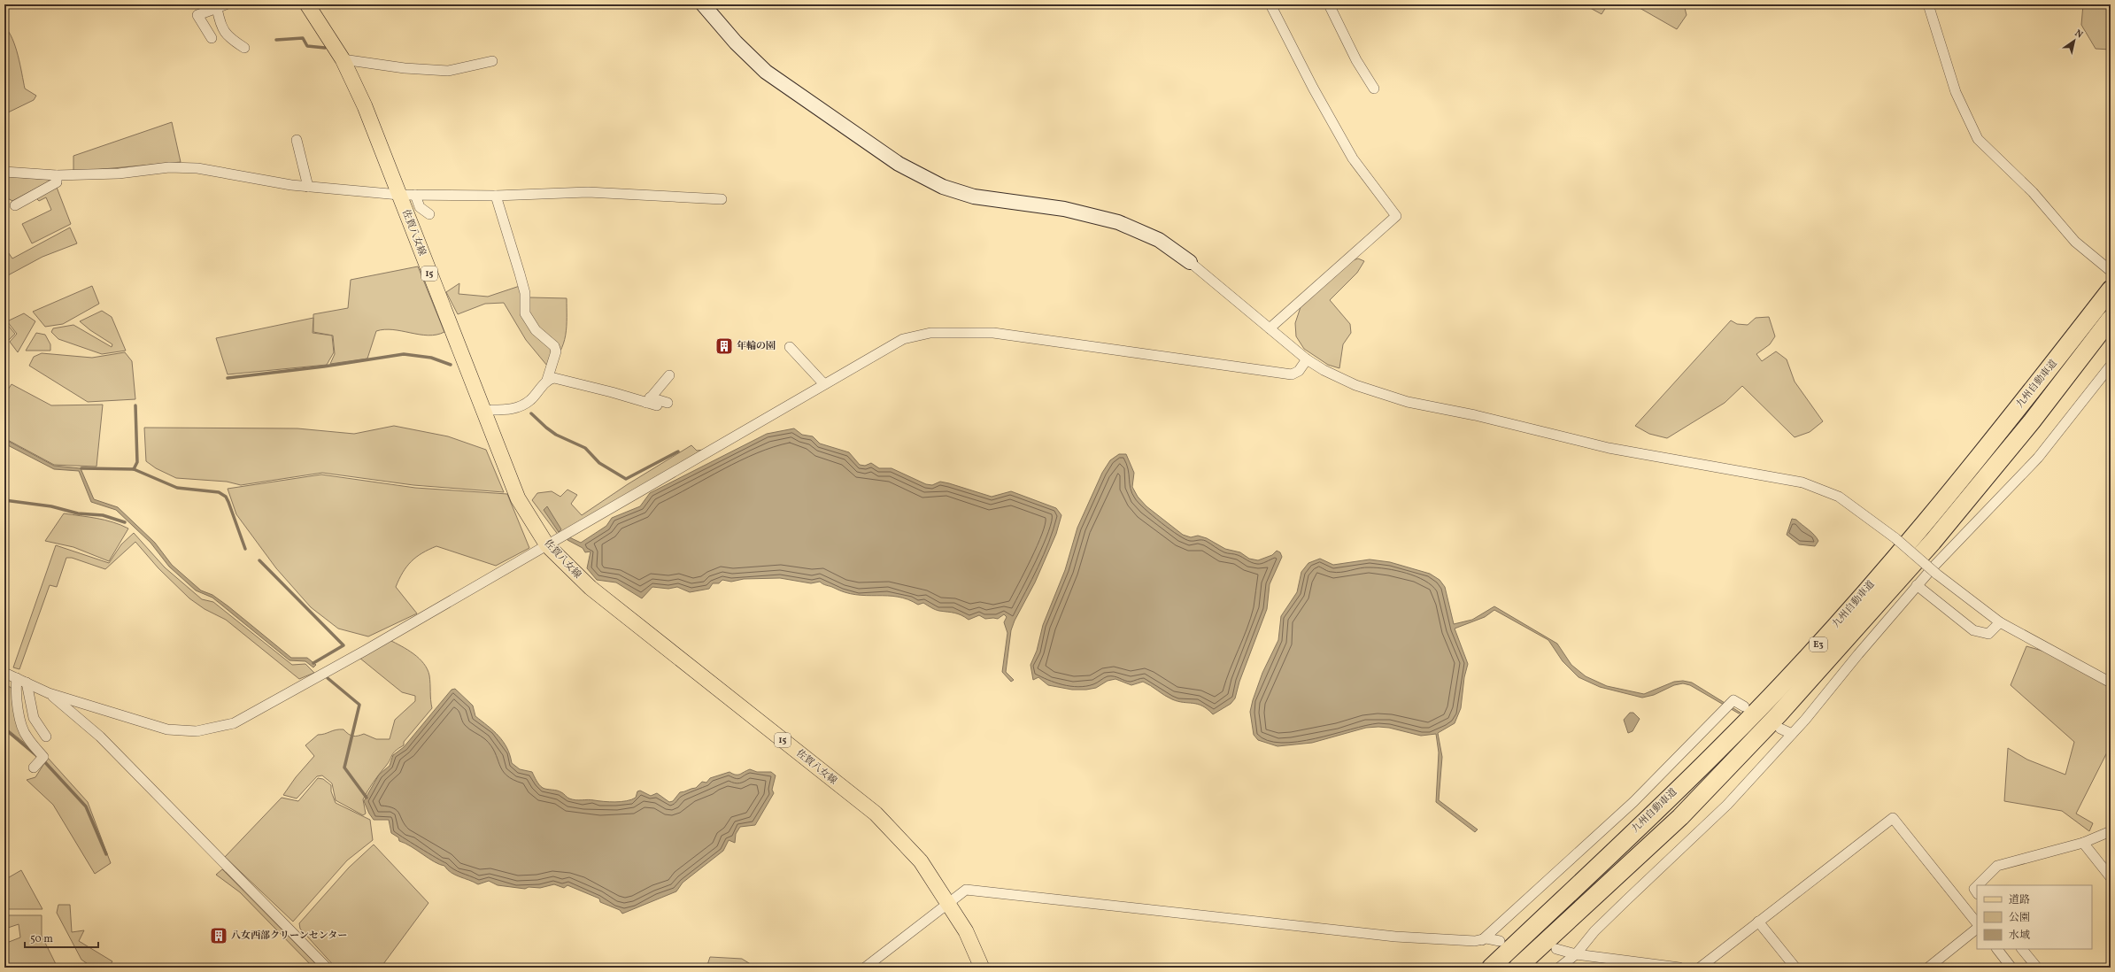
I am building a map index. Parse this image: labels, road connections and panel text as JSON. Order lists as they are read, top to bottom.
{
  "streets": {
    "highway": ["九州自動車道", "E3"],
    "main road": ["佐賀八女線", "15"]
  },
  "places": {
    "building": ["年輪の園", "八女西部クリーンセンター"]
  },
  "legend": ["道路", "公園", "水域"],
  "scale_bar": "50 m",
  "north": "top right"
}
